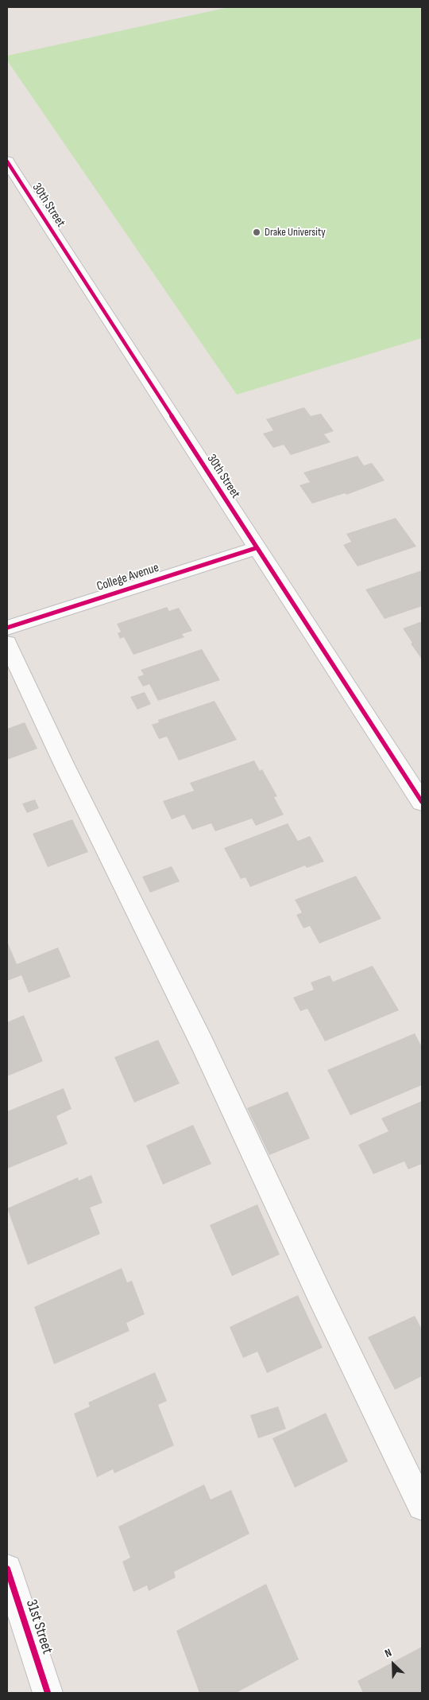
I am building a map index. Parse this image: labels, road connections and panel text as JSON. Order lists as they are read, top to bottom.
{
  "streets": {
    "street": ["30th Street", "College Avenue", "31st Street"]
  },
  "crossings": [
    ["30th Street", "College Avenue"]
  ],
  "places": ["Drake University"],
  "north": "top left"
}
